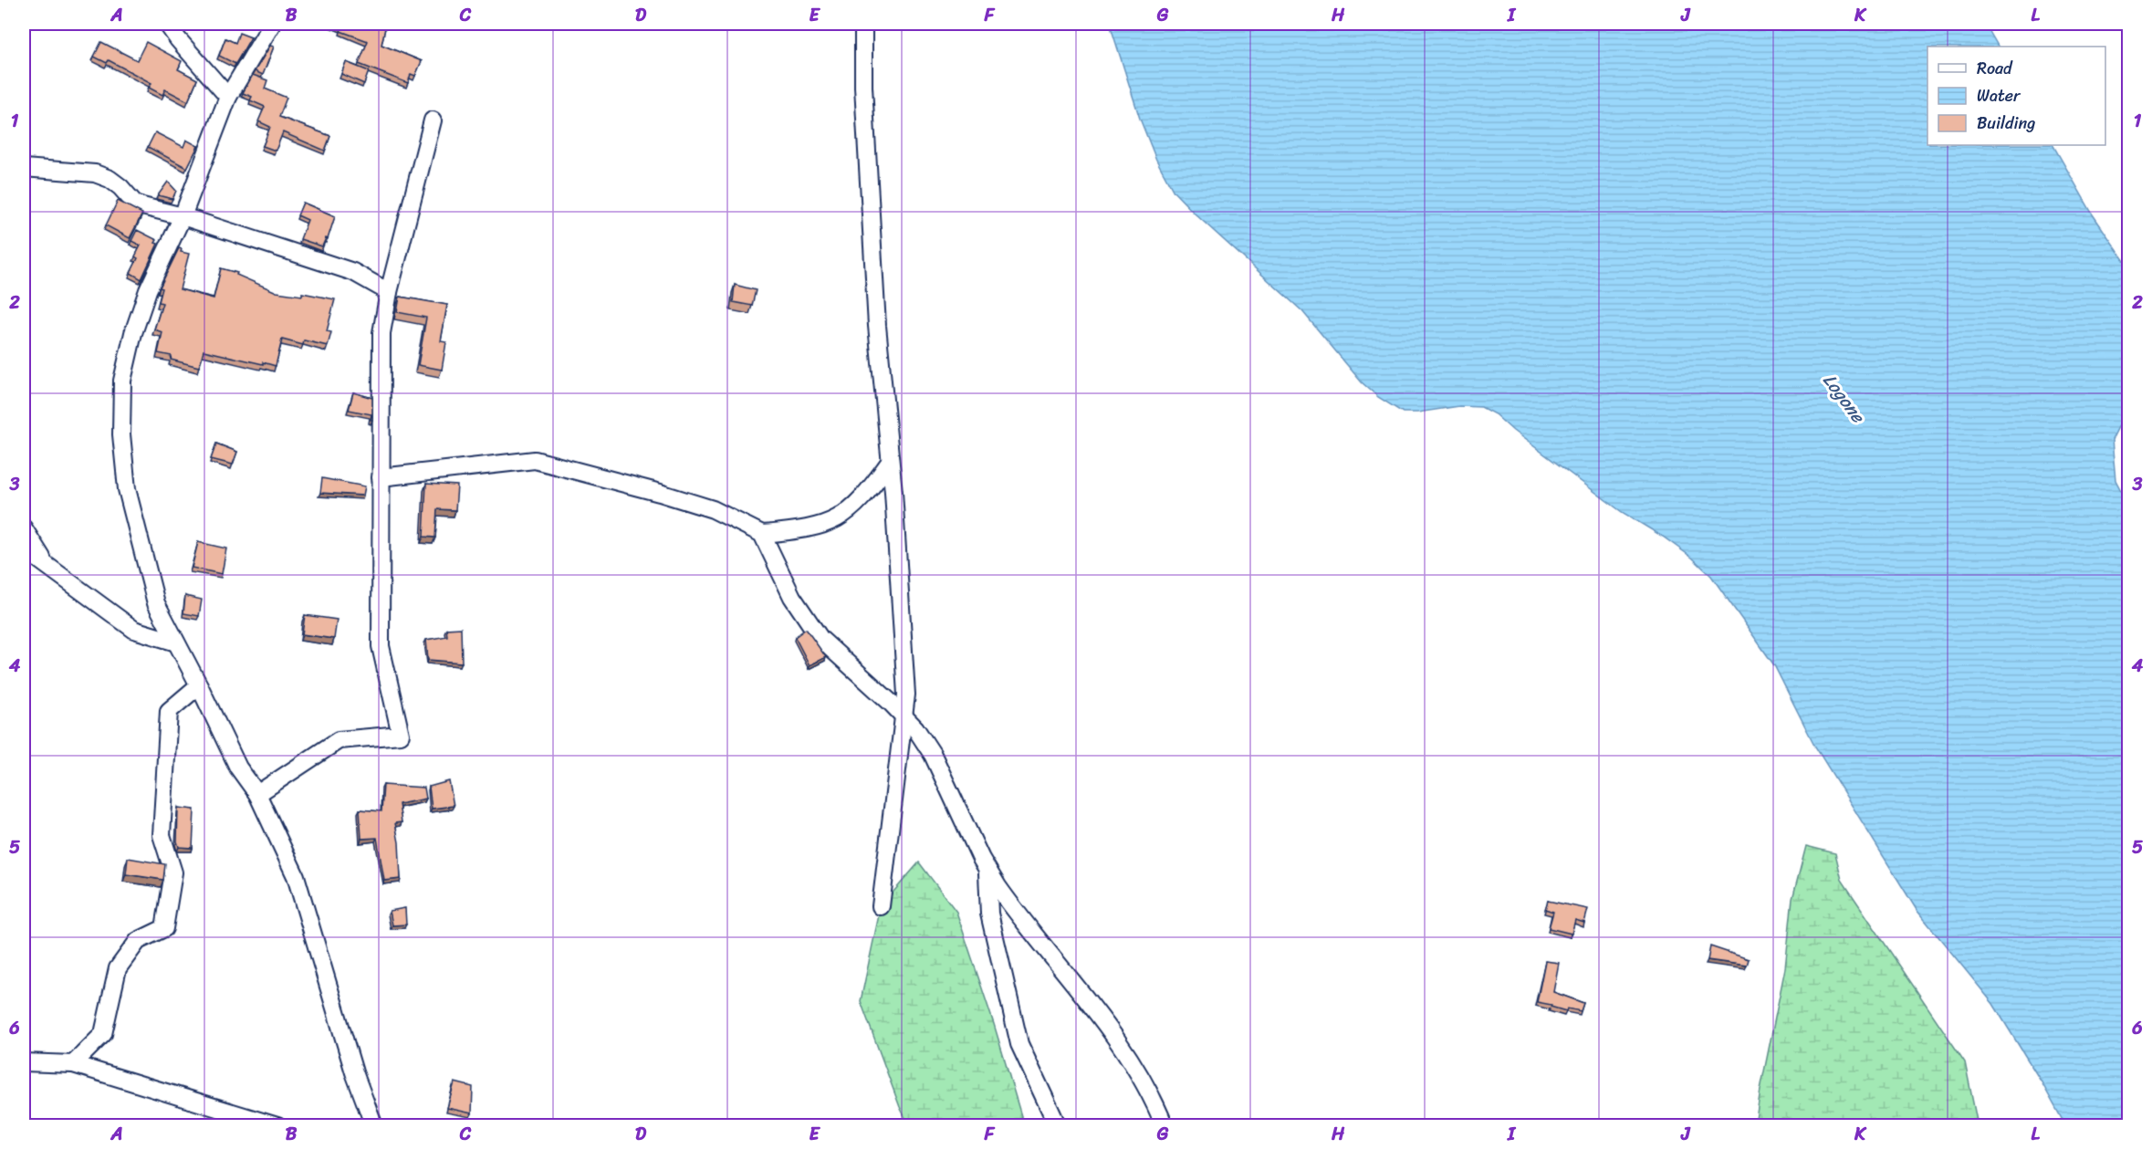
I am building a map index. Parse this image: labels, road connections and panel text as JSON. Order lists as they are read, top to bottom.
{
  "water": ["Logone"],
  "legend": ["Road", "Water", "Building"],
  "grid": {
    "columns": [
      "A",
      "B",
      "C",
      "D",
      "E",
      "F",
      "G",
      "H",
      "I",
      "J",
      "K",
      "L"
    ],
    "rows": [
      "1",
      "2",
      "3",
      "4",
      "5",
      "6"
    ]
  }
}
